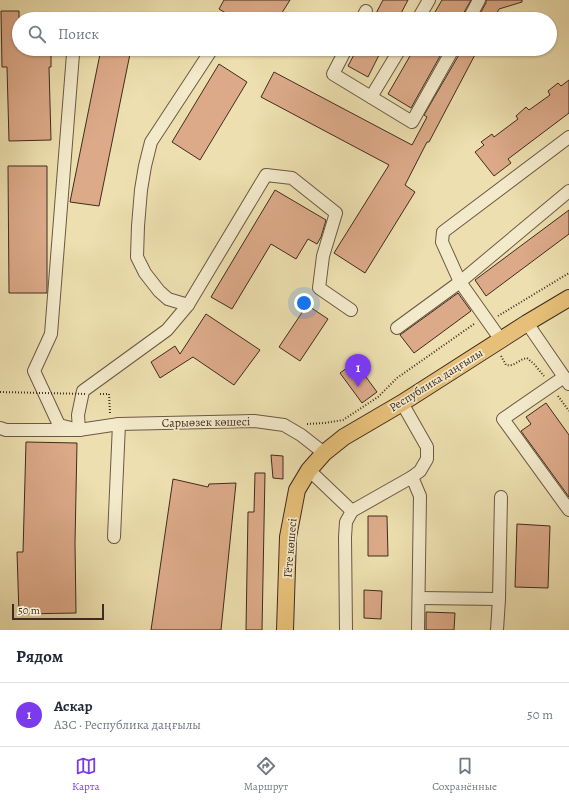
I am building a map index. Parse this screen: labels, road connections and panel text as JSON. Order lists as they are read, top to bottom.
{
  "streets": {
    "main road": ["Республика даңғылы", "Гёте көшесі"],
    "street": ["Сарыөзек көшесі"]
  },
  "crossings": [
    ["Республика даңғылы", "Сарыөзек көшесі"],
    ["Республика даңғылы", "Гёте көшесі"]
  ],
  "scale_bar": "50 m",
  "page": {
    "search": "Поиск",
    "pins": "1",
    "scale": "50 m",
    "heading": "Рядом",
    "list": [
      {
        "mark": "1",
        "name": "Аскар",
        "note": "АЗС · Республика даңғылы",
        "value": "50 m"
      }
    ],
    "nav": ["Карта", "Маршрут", "Сохранённые"]
  }
}
